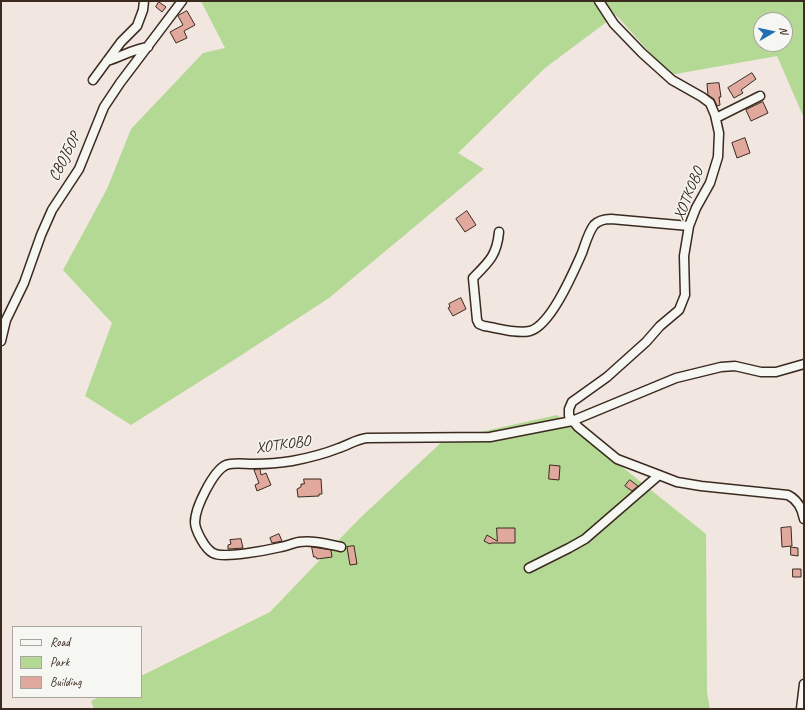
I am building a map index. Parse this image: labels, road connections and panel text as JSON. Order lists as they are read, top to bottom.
{
  "streets": {
    "street": ["СВОЈБОР", "ХОТКОВО"]
  },
  "legend": ["Road", "Park", "Building"],
  "north": "right"
}
